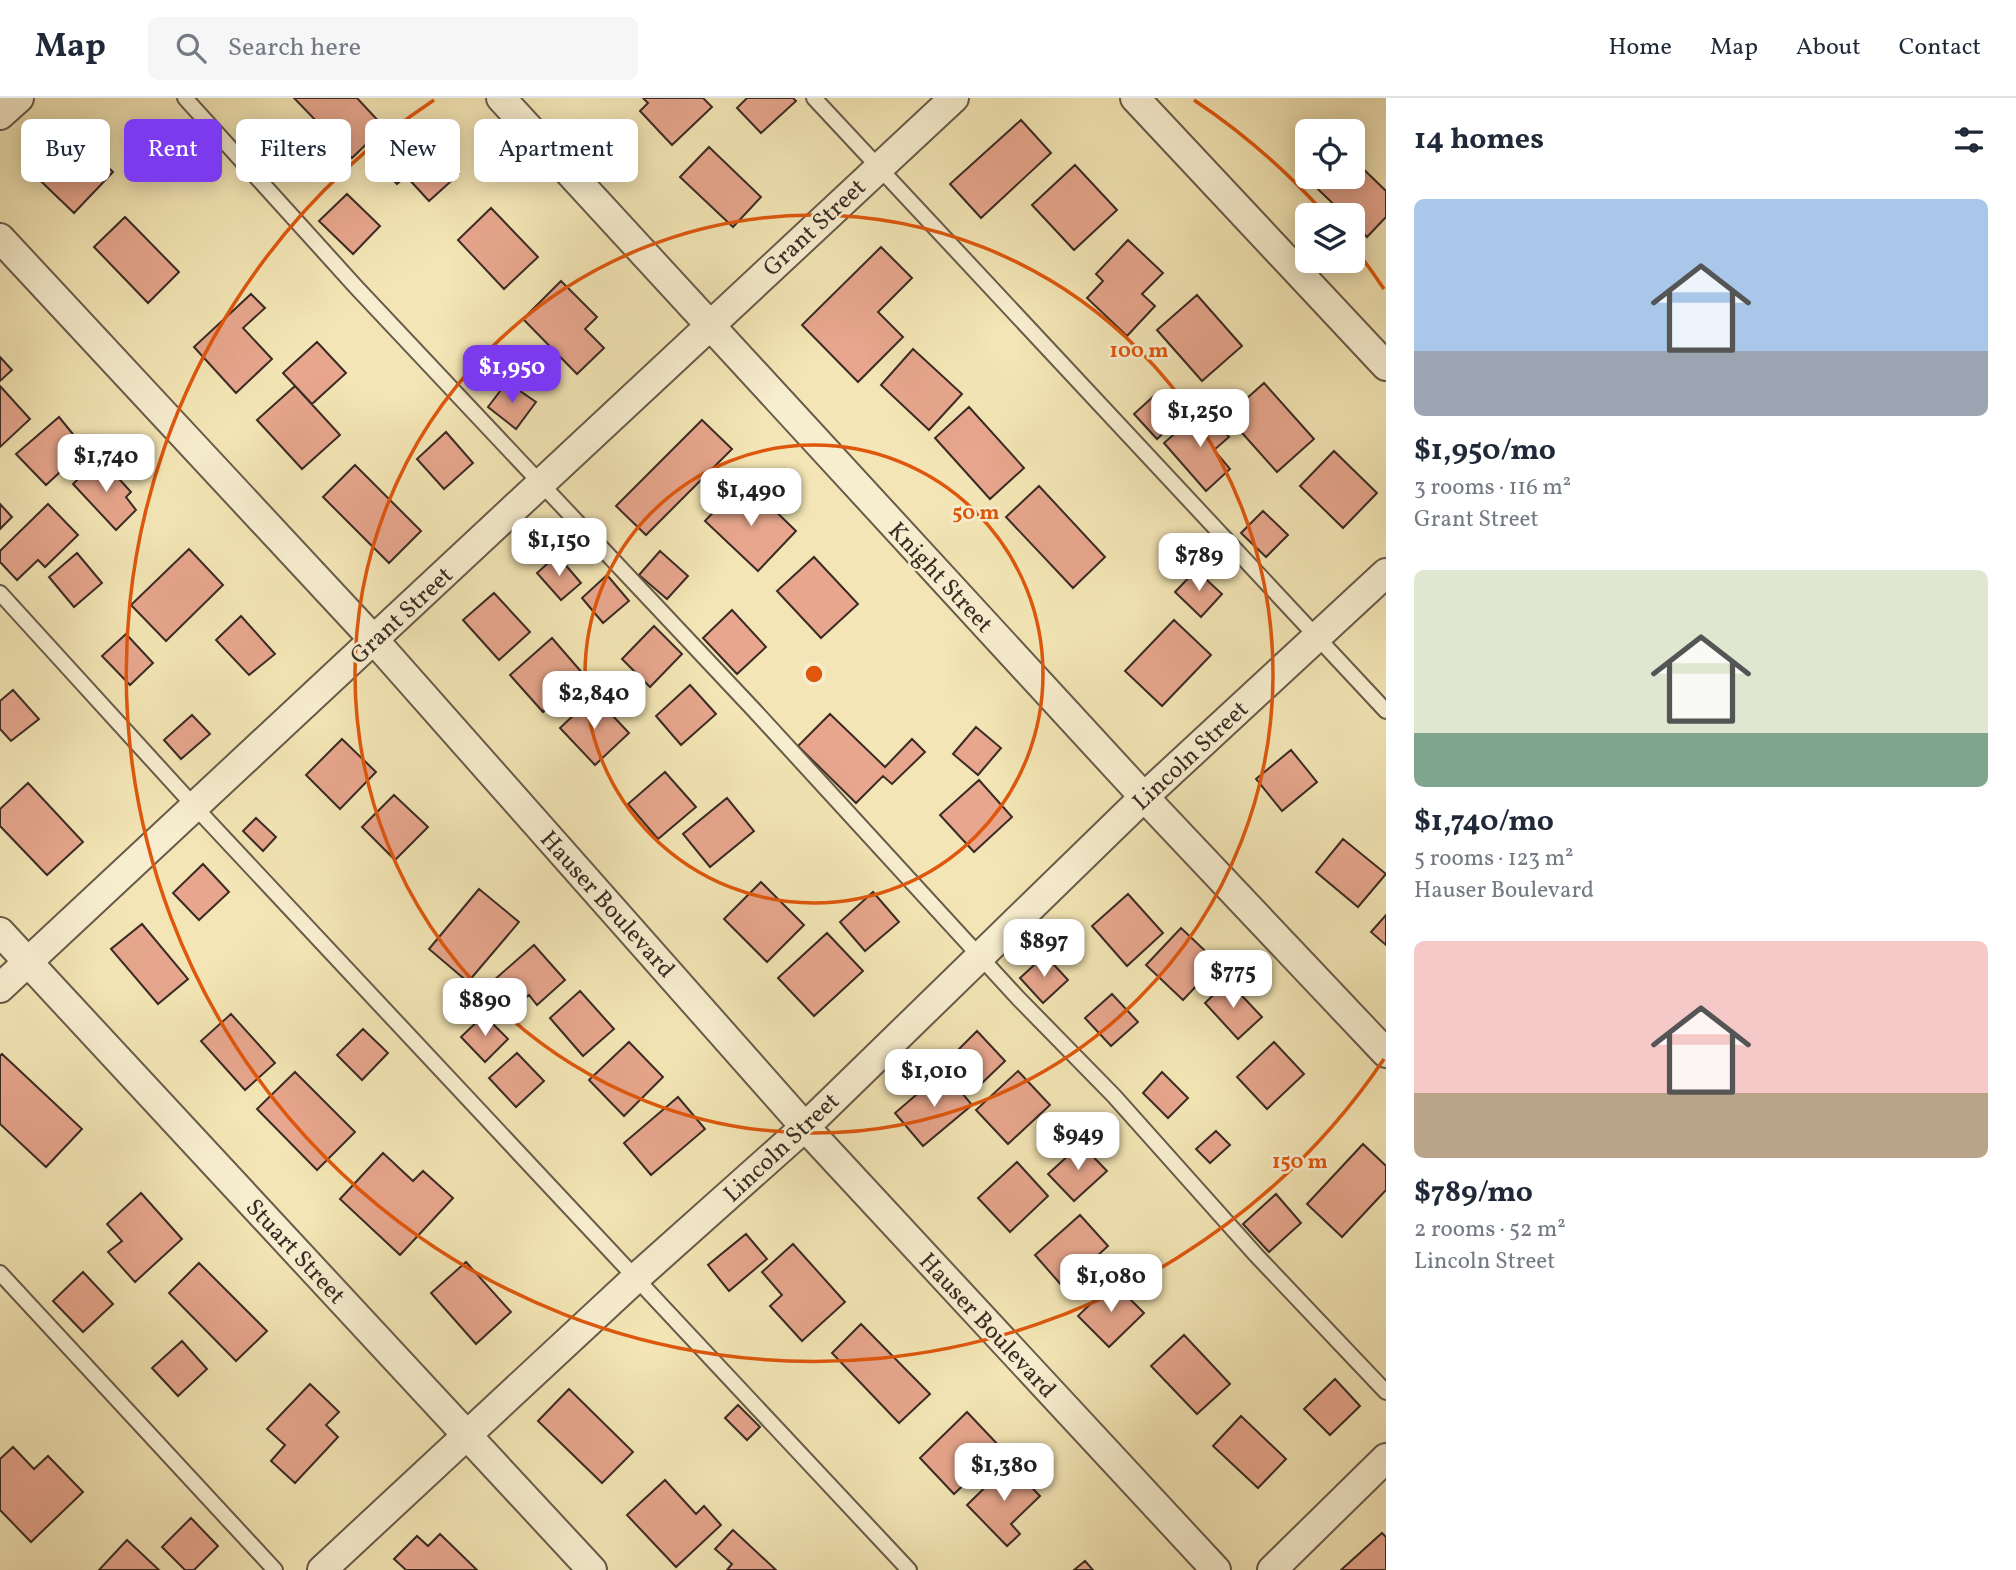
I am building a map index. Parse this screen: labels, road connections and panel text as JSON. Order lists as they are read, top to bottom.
{
  "streets": {
    "street": [
      "Grant Street",
      "Knight Street",
      "Lincoln Street",
      "Hauser Boulevard",
      "Stuart Street"
    ]
  },
  "crossings": [
    ["Grant Street", "Knight Street"],
    ["Grant Street", "Hauser Boulevard"],
    ["Grant Street", "Stuart Street"],
    ["Knight Street", "Lincoln Street"],
    ["Lincoln Street", "Hauser Boulevard"],
    ["Lincoln Street", "Stuart Street"]
  ],
  "page": {
    "header": "Map",
    "search": "Search here",
    "nav": [
      "Home",
      "Map",
      "About",
      "Contact"
    ],
    "heading": "14 homes",
    "chip": [
      "Buy",
      "Rent",
      "Filters",
      "New",
      "Apartment"
    ],
    "list": [
      {
        "name": "$1,950/mo",
        "note": "3 rooms · 116 m² · Grant Street"
      },
      {
        "name": "$1,740/mo",
        "note": "5 rooms · 123 m² · Hauser Boulevard"
      },
      {
        "name": "$789/mo",
        "note": "2 rooms · 52 m² · Lincoln Street"
      }
    ],
    "price": [
      "$1,950",
      "$1,250",
      "$1,740",
      "$1,490",
      "$1,150",
      "$789",
      "$2,840",
      "$897",
      "$775",
      "$890",
      "$1,010",
      "$949",
      "$1,080",
      "$1,380"
    ]
  },
  "rings": ["100 m", "50 m", "150 m"]
}
